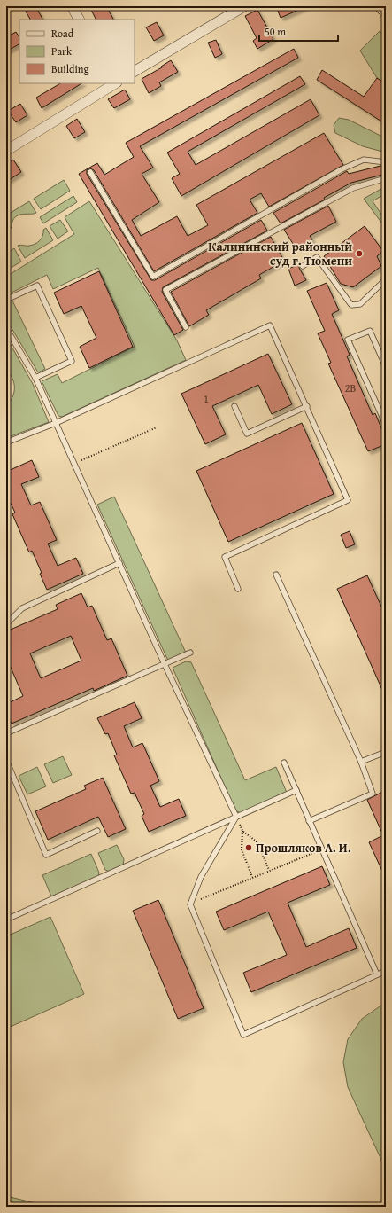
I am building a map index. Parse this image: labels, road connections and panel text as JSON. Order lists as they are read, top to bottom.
{
  "places": ["Калининский районный суд г. Тюмени", "Прошляков А. И."],
  "house_numbers": ["2В", "1"],
  "legend": ["Road", "Park", "Building"],
  "scale_bar": "50 m"
}
